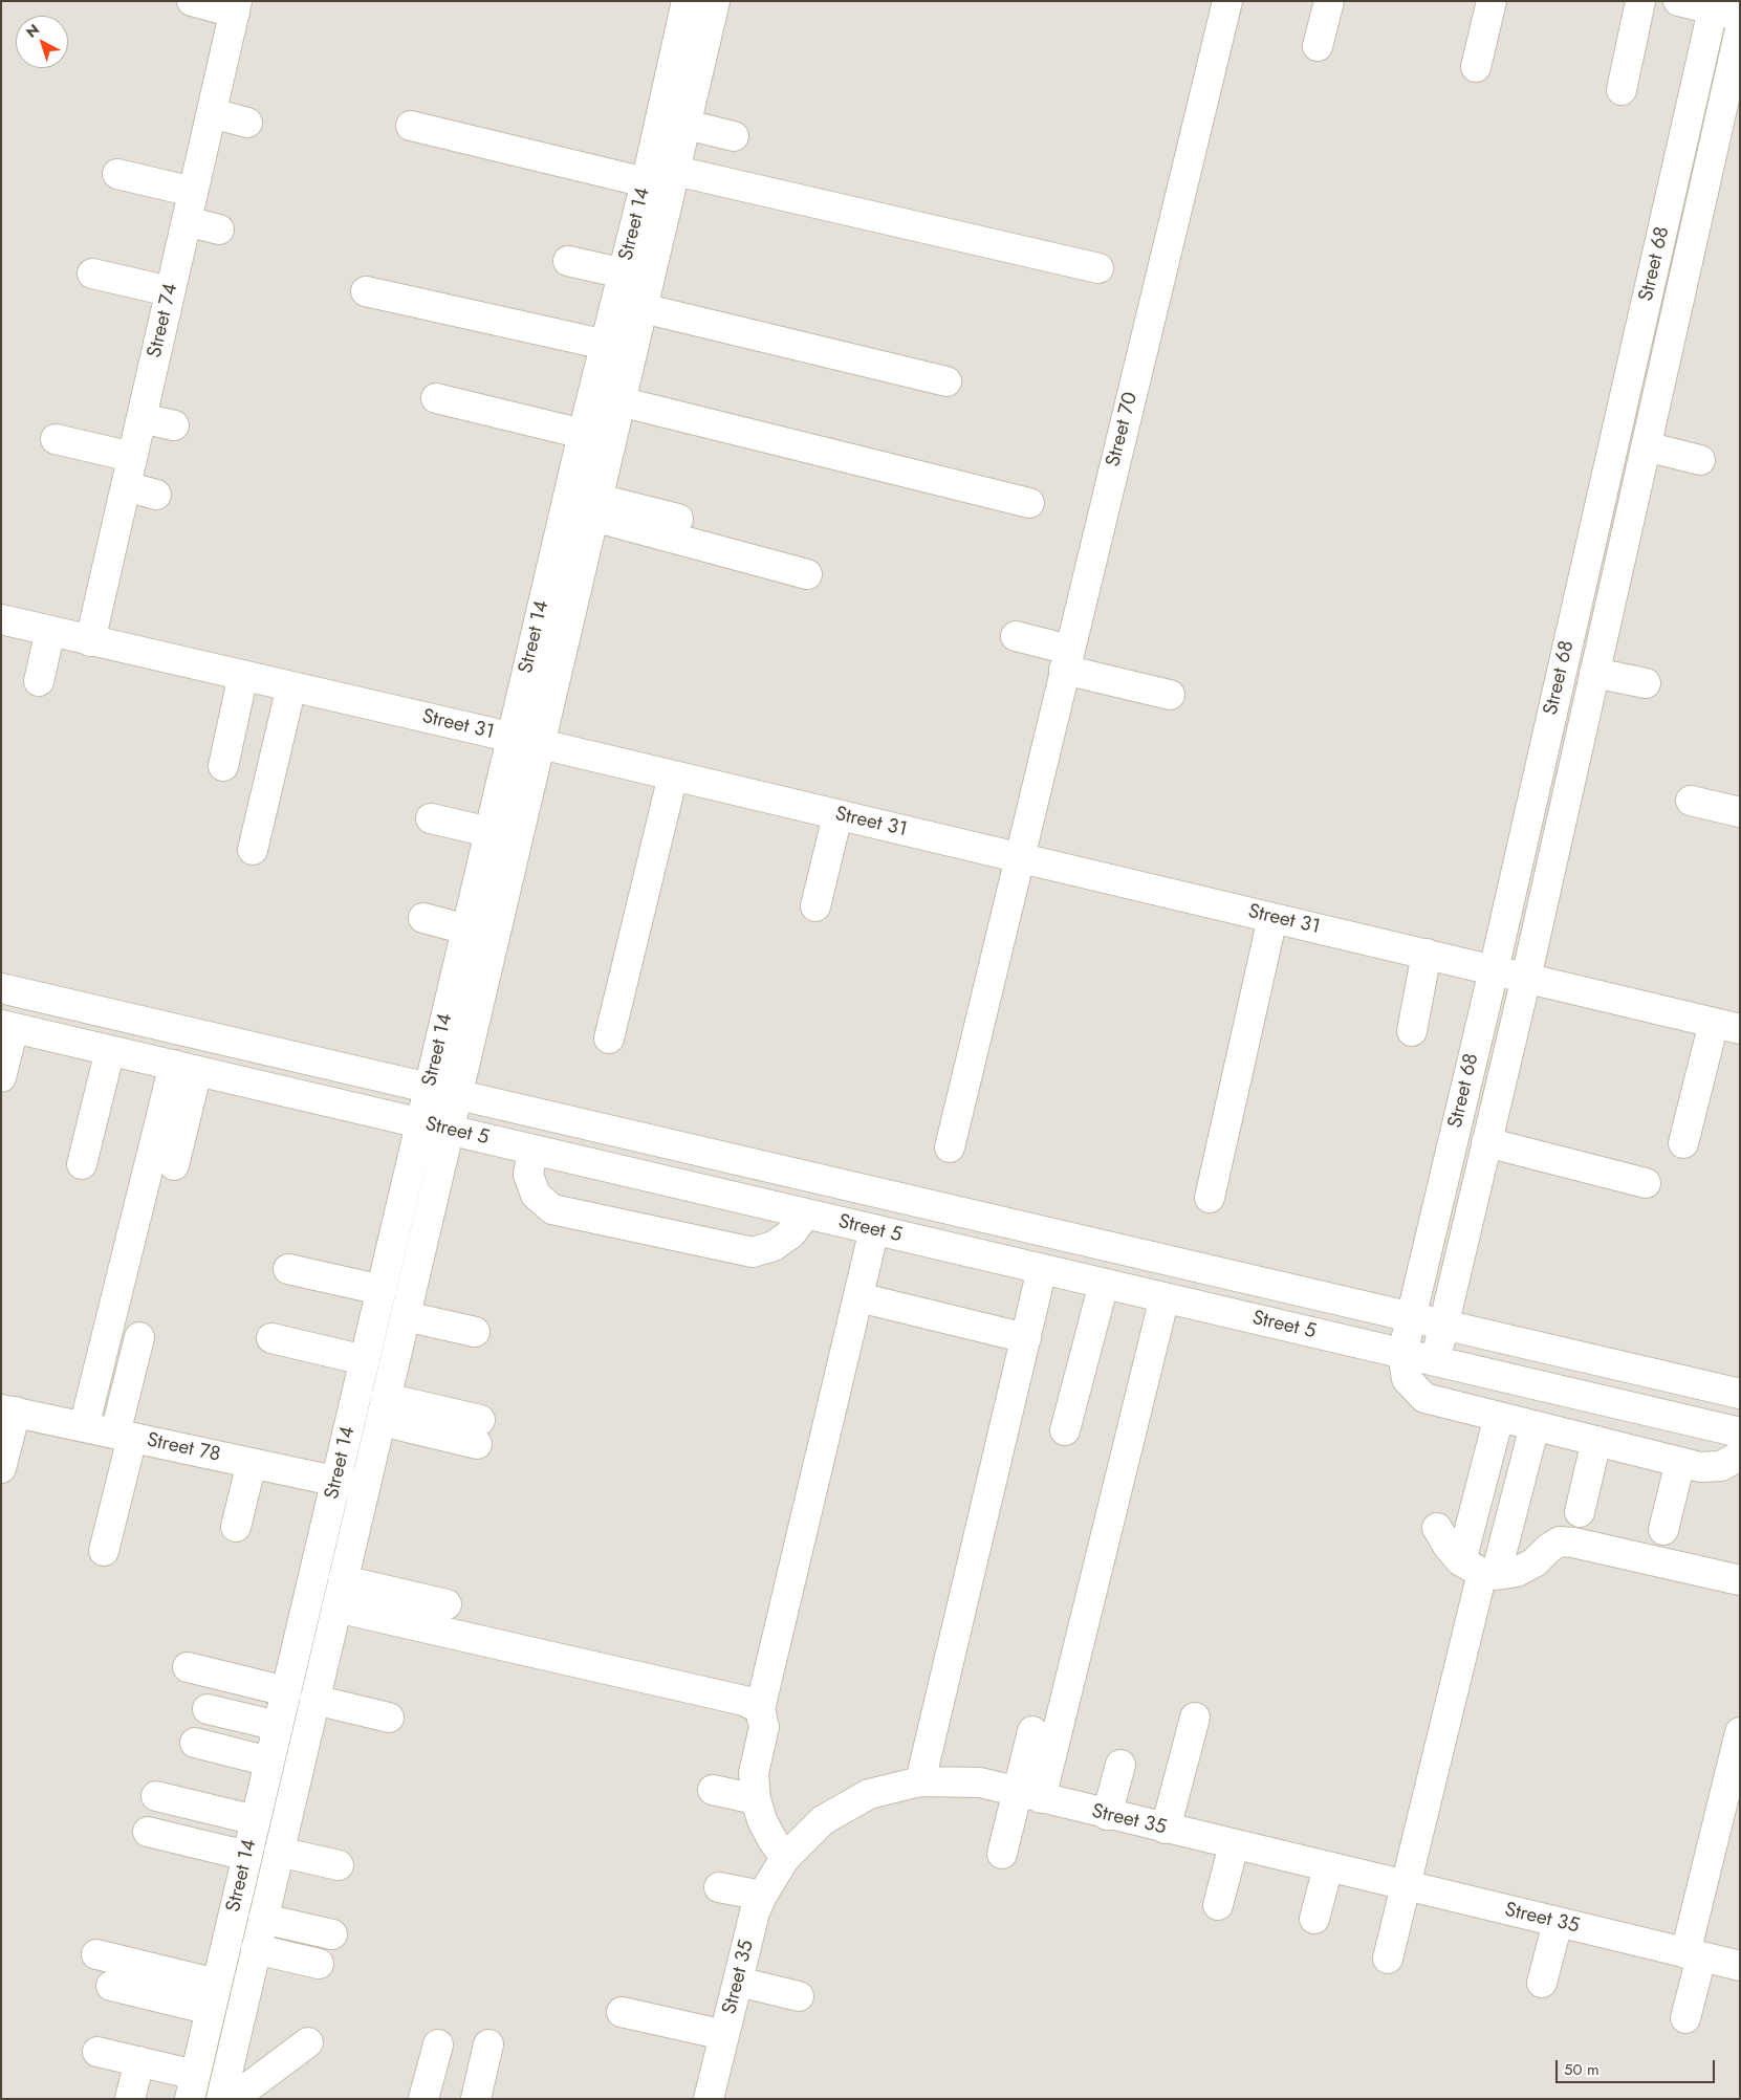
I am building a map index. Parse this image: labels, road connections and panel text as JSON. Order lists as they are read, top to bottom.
{
  "streets": {
    "street": [
      "Street 14",
      "Street 68",
      "Street 74",
      "Street 70",
      "Street 31",
      "Street 5",
      "Street 78",
      "Street 35"
    ]
  },
  "crossings": [
    ["Street 14", "Street 31"],
    ["Street 14", "Street 5"],
    ["Street 14", "Street 78"],
    ["Street 68", "Street 31"],
    ["Street 68", "Street 5"],
    ["Street 74", "Street 31"],
    ["Street 70", "Street 31"]
  ],
  "scale_bar": "50 m",
  "north": "top left"
}
